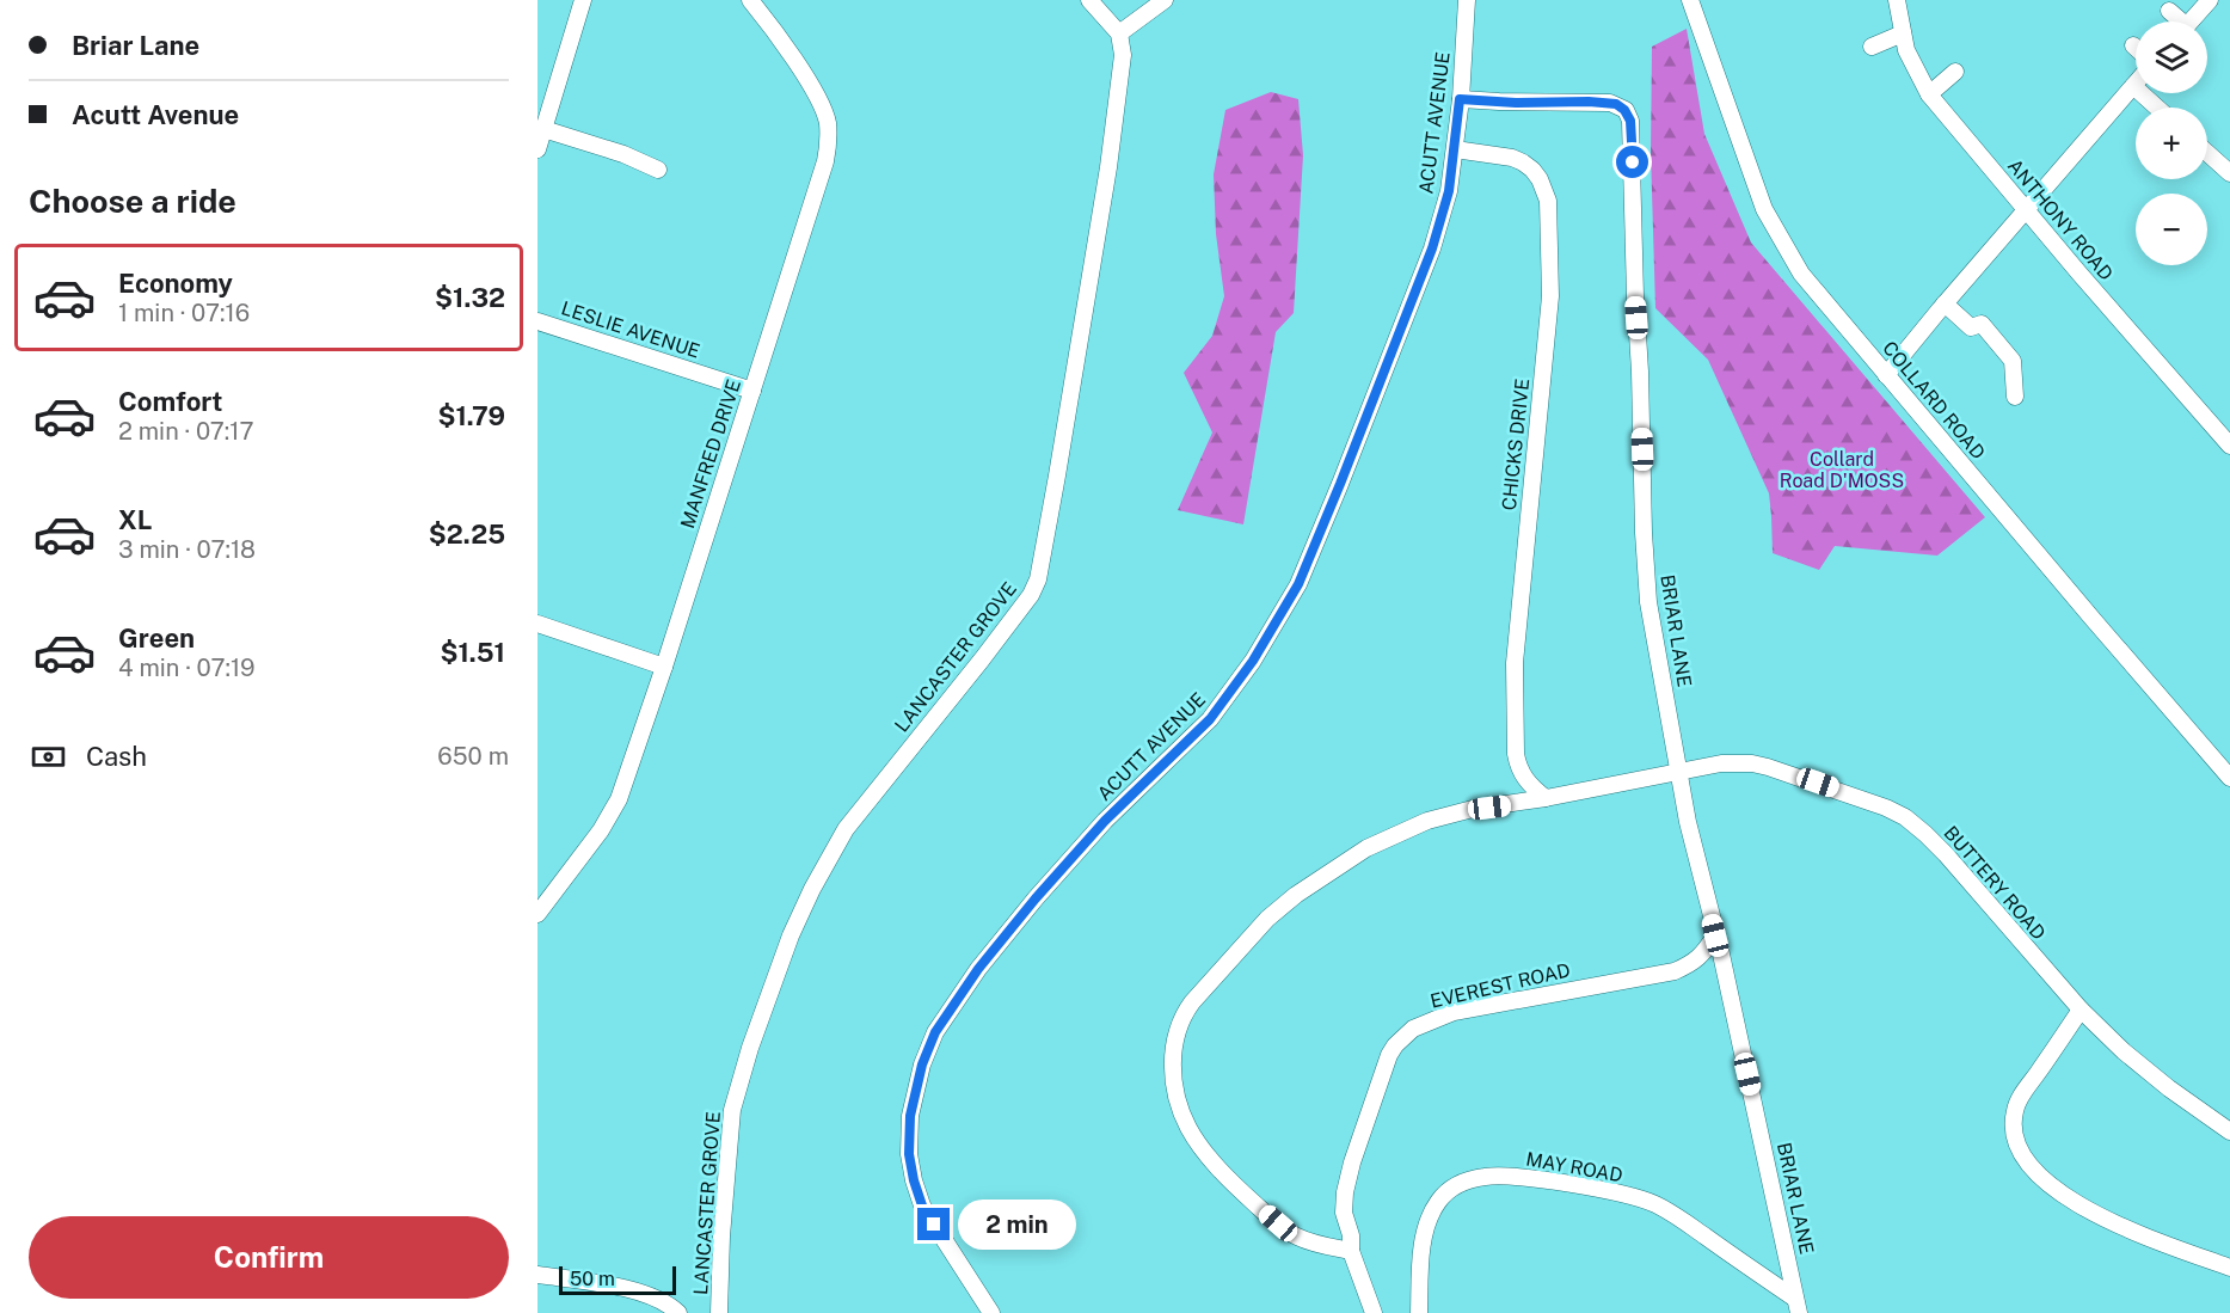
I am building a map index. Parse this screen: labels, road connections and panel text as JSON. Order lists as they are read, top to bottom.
{
  "streets": {
    "street": [
      "ACUTT AVENUE",
      "ANTHONY ROAD",
      "LESLIE AVENUE",
      "COLLARD ROAD",
      "CHICKS DRIVE",
      "MANFRED DRIVE",
      "BRIAR LANE",
      "LANCASTER GROVE",
      "BUTTERY ROAD",
      "EVEREST ROAD",
      "MAY ROAD"
    ]
  },
  "crossings": [
    ["ACUTT AVENUE", "CHICKS DRIVE"],
    ["ACUTT AVENUE", "BRIAR LANE"],
    ["LESLIE AVENUE", "MANFRED DRIVE"],
    ["CHICKS DRIVE", "BUTTERY ROAD"],
    ["BRIAR LANE", "BUTTERY ROAD"],
    ["BRIAR LANE", "EVEREST ROAD"],
    ["BRIAR LANE", "MAY ROAD"],
    ["BUTTERY ROAD", "EVEREST ROAD"]
  ],
  "parks": ["Collard Road D'MOSS"],
  "scale_bar": "50 m",
  "page": {
    "banner": ["Briar Lane", "Acutt Avenue"],
    "map_buttons": ["+", "−"],
    "heading": "Choose a ride",
    "list": [
      {
        "name": "Economy",
        "note": "1 min · 07:16",
        "value": "$1.32"
      },
      {
        "name": "Comfort",
        "note": "2 min · 07:17",
        "value": "$1.79"
      },
      {
        "name": "XL",
        "note": "3 min · 07:18",
        "value": "$2.25"
      },
      {
        "name": "Green",
        "note": "4 min · 07:19",
        "value": "$1.51"
      }
    ],
    "pay": ["Cash", "650 m"],
    "bubble": "2 min",
    "buttons": "Confirm",
    "scale": "50 m"
  }
}
